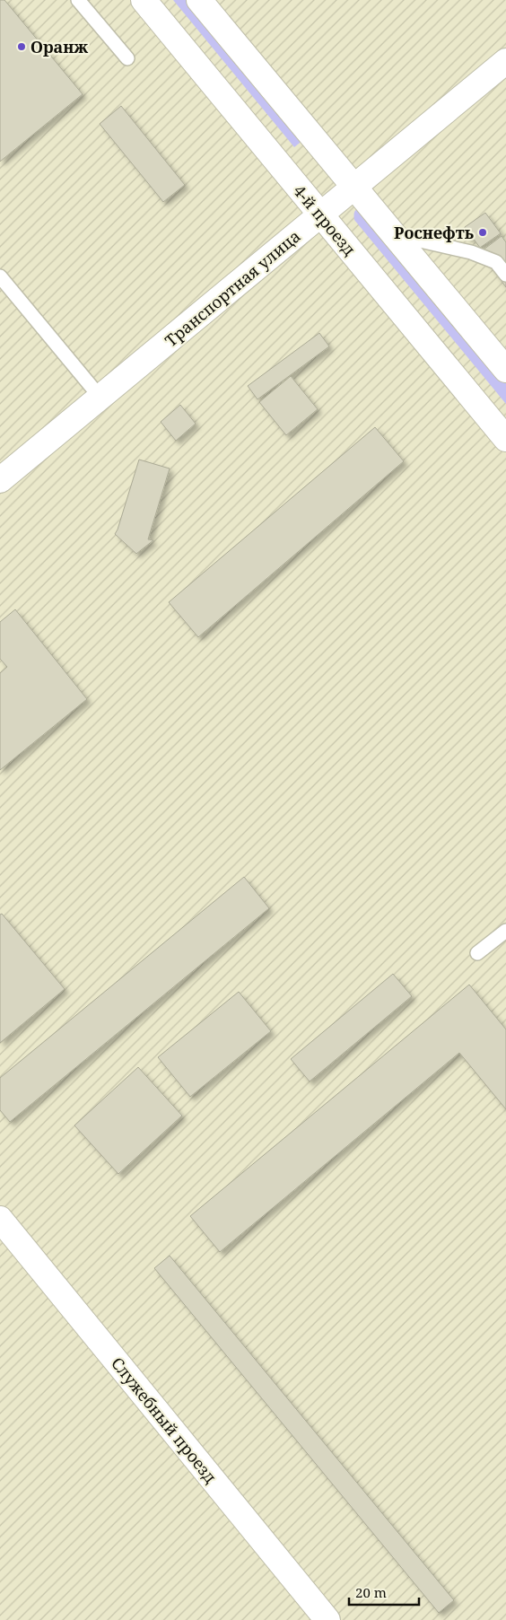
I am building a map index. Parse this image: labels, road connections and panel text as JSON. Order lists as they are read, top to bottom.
{
  "streets": {
    "street": ["4-й проезд", "Транспортная улица", "Служебный проезд"]
  },
  "crossings": [
    ["4-й проезд", "Транспортная улица"]
  ],
  "places": ["Оранж", "Роснефть"],
  "scale_bar": "20 m"
}
